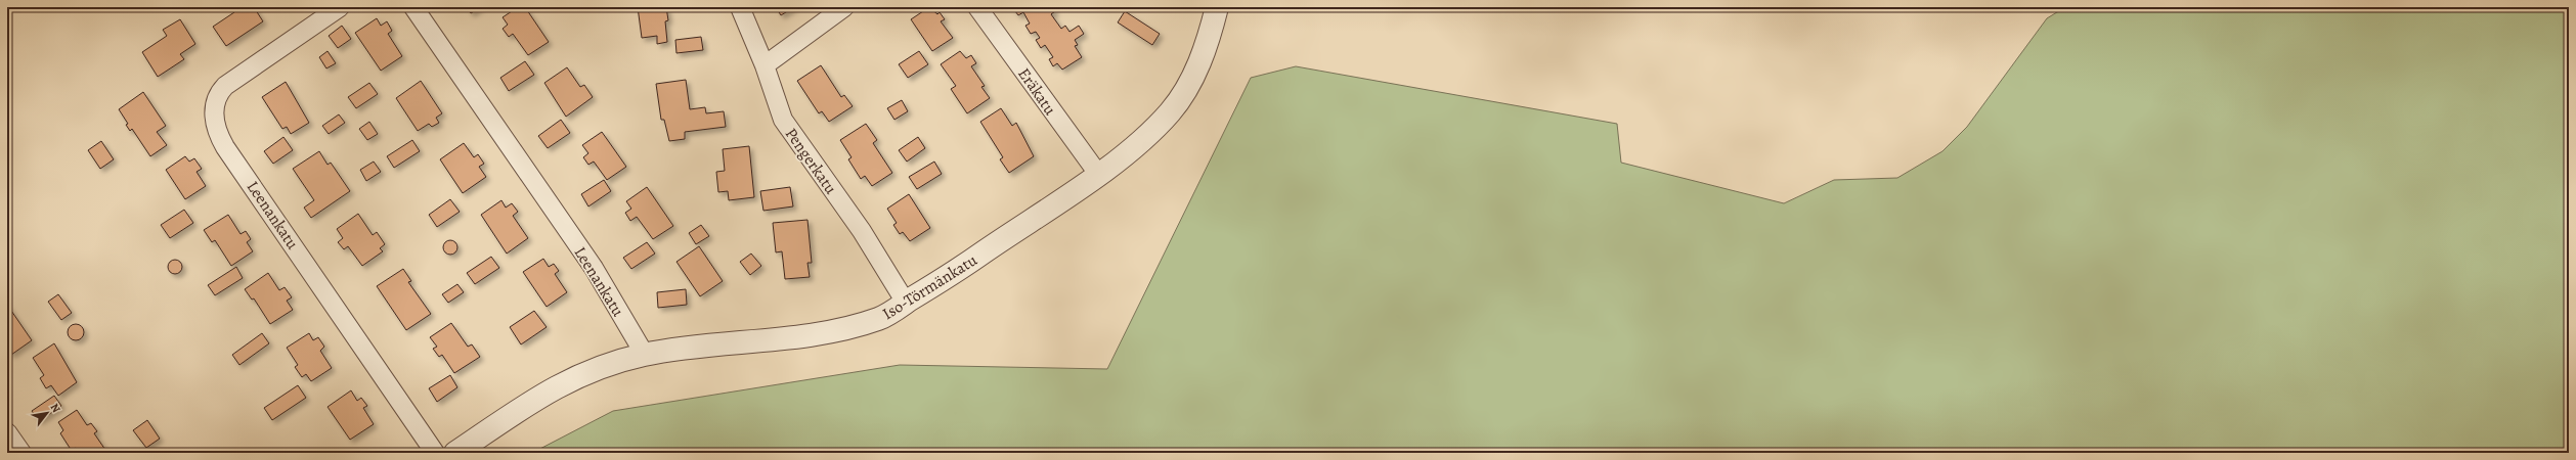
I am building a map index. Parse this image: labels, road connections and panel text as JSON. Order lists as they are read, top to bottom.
{
  "streets": {
    "street": [
      "Eräkatu",
      "Pengerkatu",
      "Leenankatu",
      "Iso-Törmänkatu"
    ]
  },
  "crossings": [
    ["Eräkatu", "Iso-Törmänkatu"],
    ["Pengerkatu", "Iso-Törmänkatu"],
    ["Leenankatu", "Iso-Törmänkatu"]
  ],
  "north": "top right"
}
